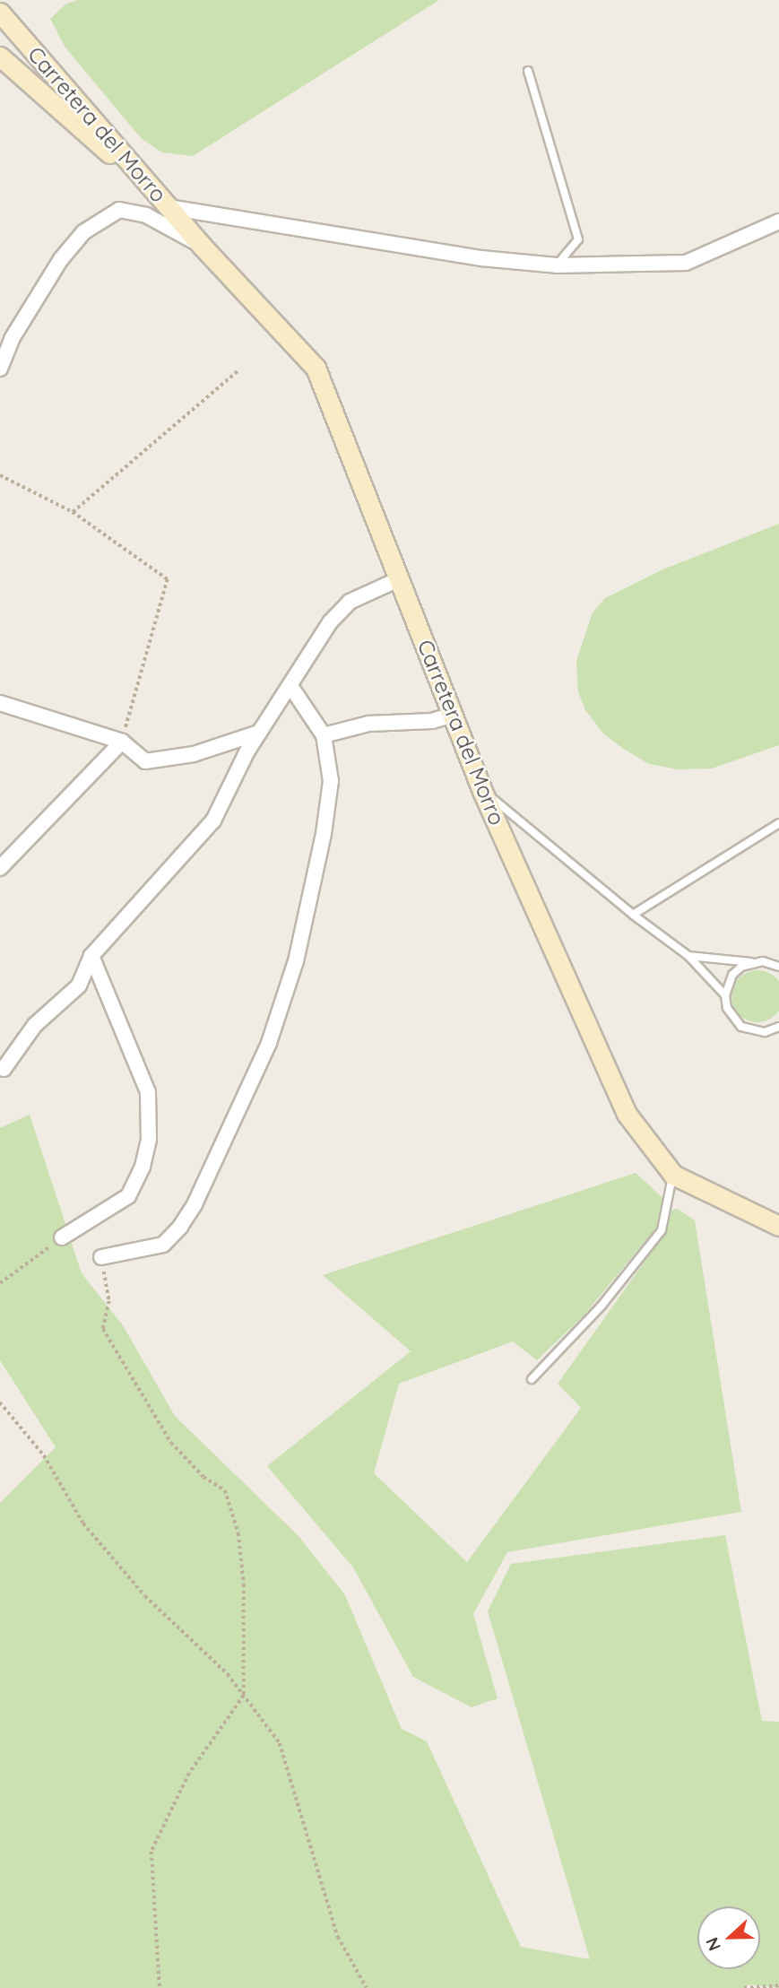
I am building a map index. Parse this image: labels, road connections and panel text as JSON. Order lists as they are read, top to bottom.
{
  "streets": {
    "main road": ["Carretera del Morro"]
  },
  "north": "left"
}
